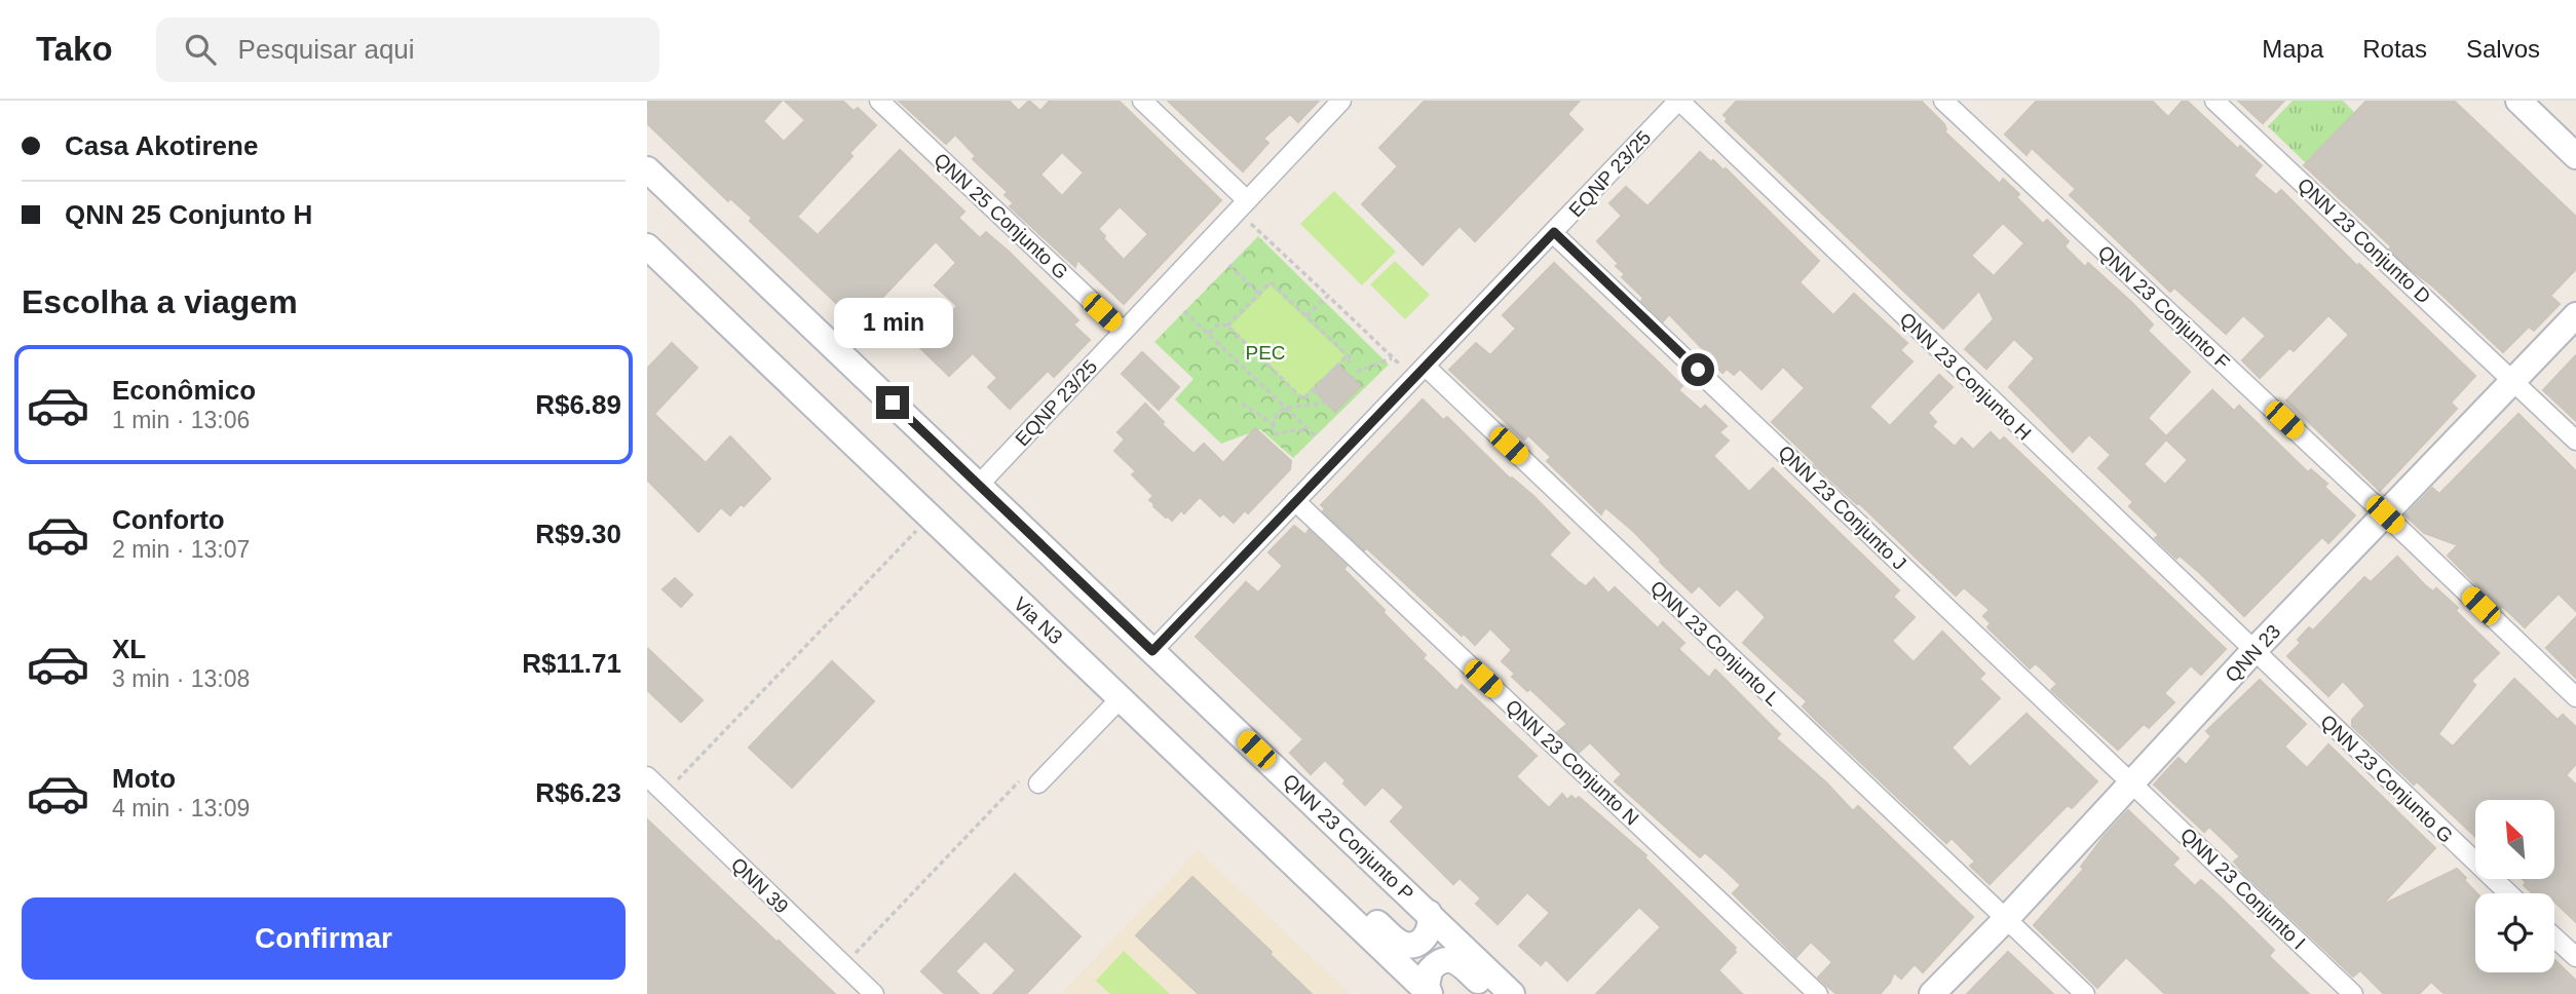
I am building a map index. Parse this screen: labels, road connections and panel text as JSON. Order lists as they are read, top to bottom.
{
  "streets": {
    "main road": ["Via N3", "QNN 23", "QNN 23 Conjunto P"],
    "street": [
      "EQNP 23/25",
      "QNN 25 Conjunto G",
      "QNN 23 Conjunto D",
      "QNN 23 Conjunto F",
      "QNN 23 Conjunto H",
      "QNN 23 Conjunto J",
      "QNN 23 Conjunto L",
      "QNN 23 Conjunto N",
      "QNN 23 Conjunto G",
      "QNN 39",
      "QNN 23 Conjunto I"
    ]
  },
  "crossings": [
    ["EQNP 23/25", "QNN 25 Conjunto G"],
    ["EQNP 23/25", "QNN 23 Conjunto H"],
    ["EQNP 23/25", "QNN 23 Conjunto J"],
    ["EQNP 23/25", "QNN 23 Conjunto L"],
    ["EQNP 23/25", "QNN 23 Conjunto N"],
    ["EQNP 23/25", "QNN 23 Conjunto P"],
    ["QNN 23 Conjunto D", "QNN 23"],
    ["QNN 23 Conjunto F", "QNN 23"],
    ["QNN 23 Conjunto H", "QNN 23"],
    ["QNN 23 Conjunto H", "QNN 23 Conjunto G"],
    ["QNN 23 Conjunto J", "QNN 23"],
    ["QNN 23 Conjunto J", "QNN 23 Conjunto I"],
    ["QNN 23 Conjunto L", "QNN 23"],
    ["QNN 23", "QNN 23 Conjunto G"],
    ["QNN 23", "QNN 23 Conjunto I"]
  ],
  "parks": ["PEC"],
  "north": "top left",
  "page": {
    "header": "Tako",
    "search": "Pesquisar aqui",
    "nav": ["Mapa", "Rotas", "Salvos"],
    "banner": ["Casa Akotirene", "QNN 25 Conjunto H"],
    "heading": "Escolha a viagem",
    "bubble": "1 min",
    "list": [
      {
        "name": "Econômico",
        "note": "1 min · 13:06",
        "value": "R$6.89"
      },
      {
        "name": "Conforto",
        "note": "2 min · 13:07",
        "value": "R$9.30"
      },
      {
        "name": "XL",
        "note": "3 min · 13:08",
        "value": "R$11.71"
      },
      {
        "name": "Moto",
        "note": "4 min · 13:09",
        "value": "R$6.23"
      }
    ],
    "buttons": "Confirmar"
  }
}
